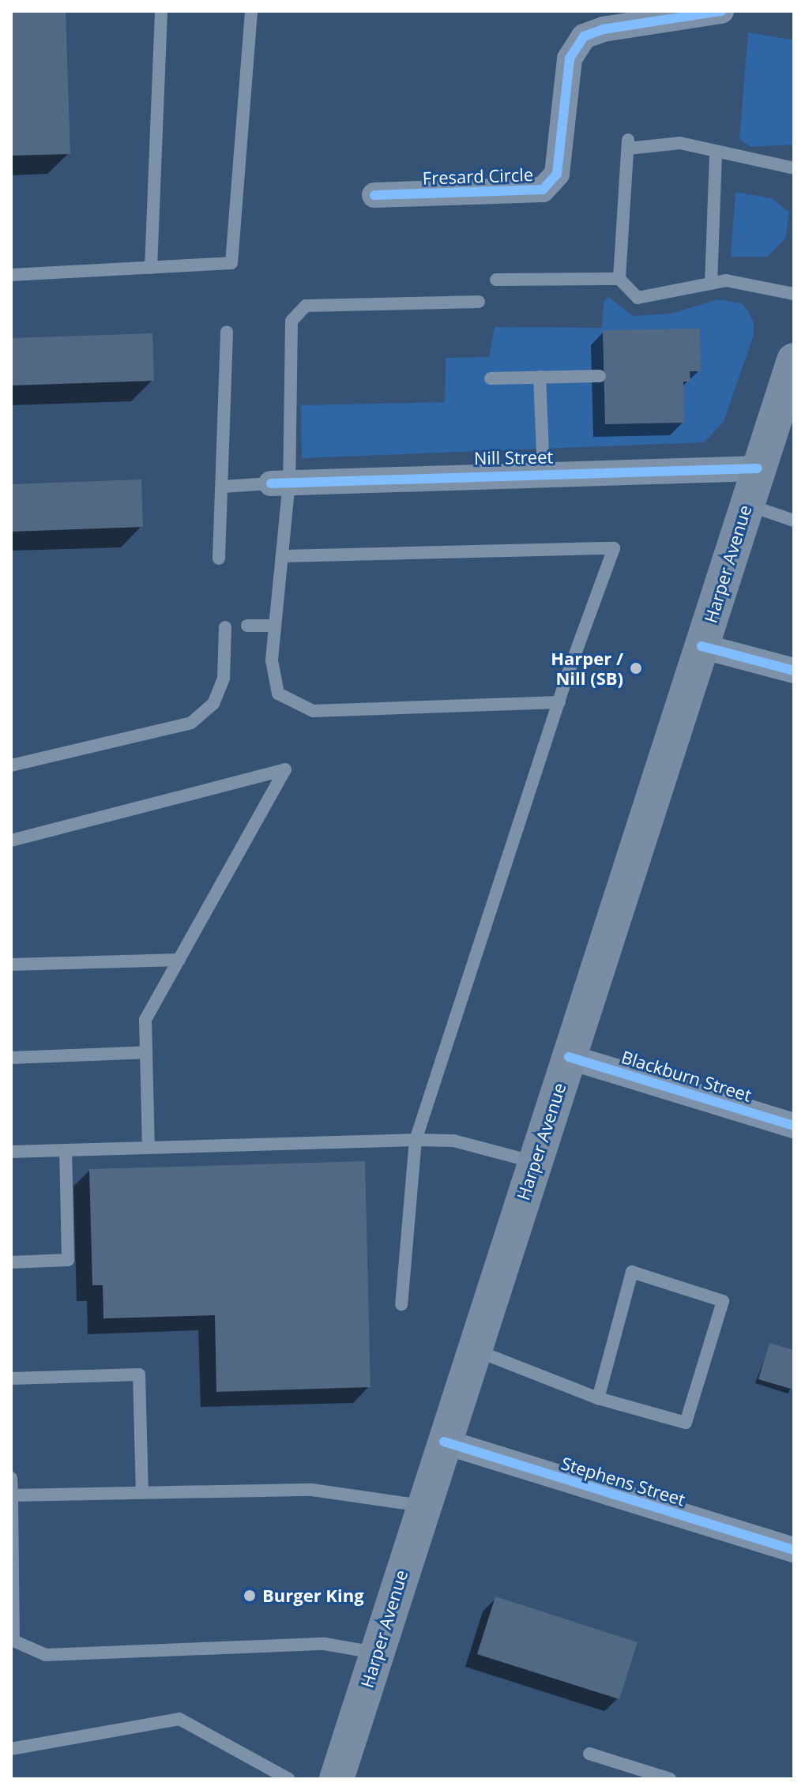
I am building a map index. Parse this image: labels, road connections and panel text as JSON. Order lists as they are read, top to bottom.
{
  "streets": {
    "main road": ["Harper Avenue"],
    "street": [
      "Fresard Circle",
      "Nill Street",
      "Blackburn Street",
      "Stephens Street"
    ]
  },
  "crossings": [
    ["Nill Street", "Harper Avenue"],
    ["Harper Avenue", "Blackburn Street"],
    ["Harper Avenue", "Stephens Street"]
  ],
  "places": ["Harper / Nill (SB)", "Burger King"]
}
